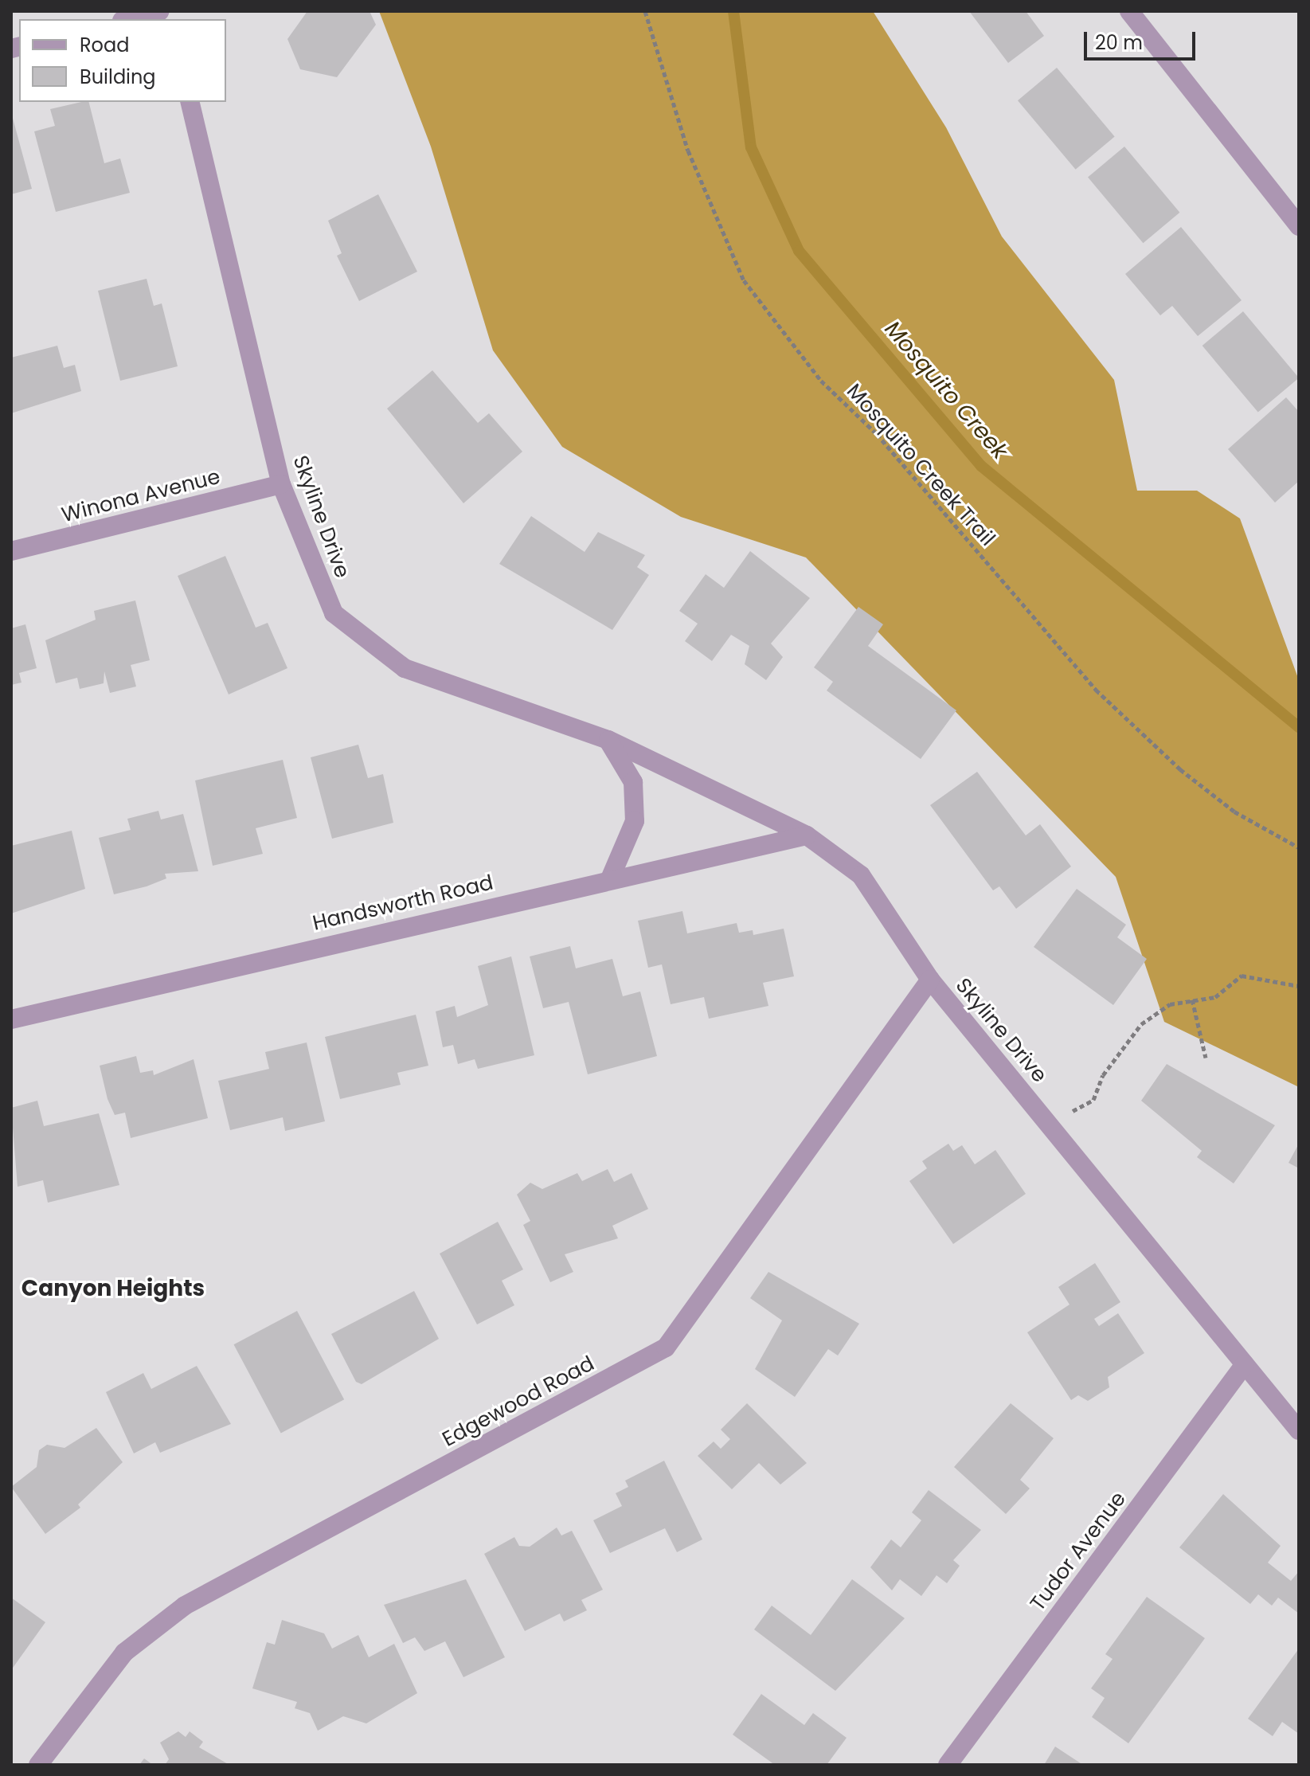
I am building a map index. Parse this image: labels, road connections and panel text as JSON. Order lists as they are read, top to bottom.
{
  "streets": {
    "street": [
      "Winona Avenue",
      "Skyline Drive",
      "Handsworth Road",
      "Edgewood Road",
      "Tudor Avenue"
    ],
    "path": ["Mosquito Creek Trail"]
  },
  "crossings": [
    ["Winona Avenue", "Skyline Drive"],
    ["Skyline Drive", "Handsworth Road"],
    ["Skyline Drive", "Edgewood Road"],
    ["Skyline Drive", "Tudor Avenue"]
  ],
  "districts": ["Canyon Heights"],
  "water": ["Mosquito Creek"],
  "legend": ["Road", "Building"],
  "scale_bar": "20 m"
}
